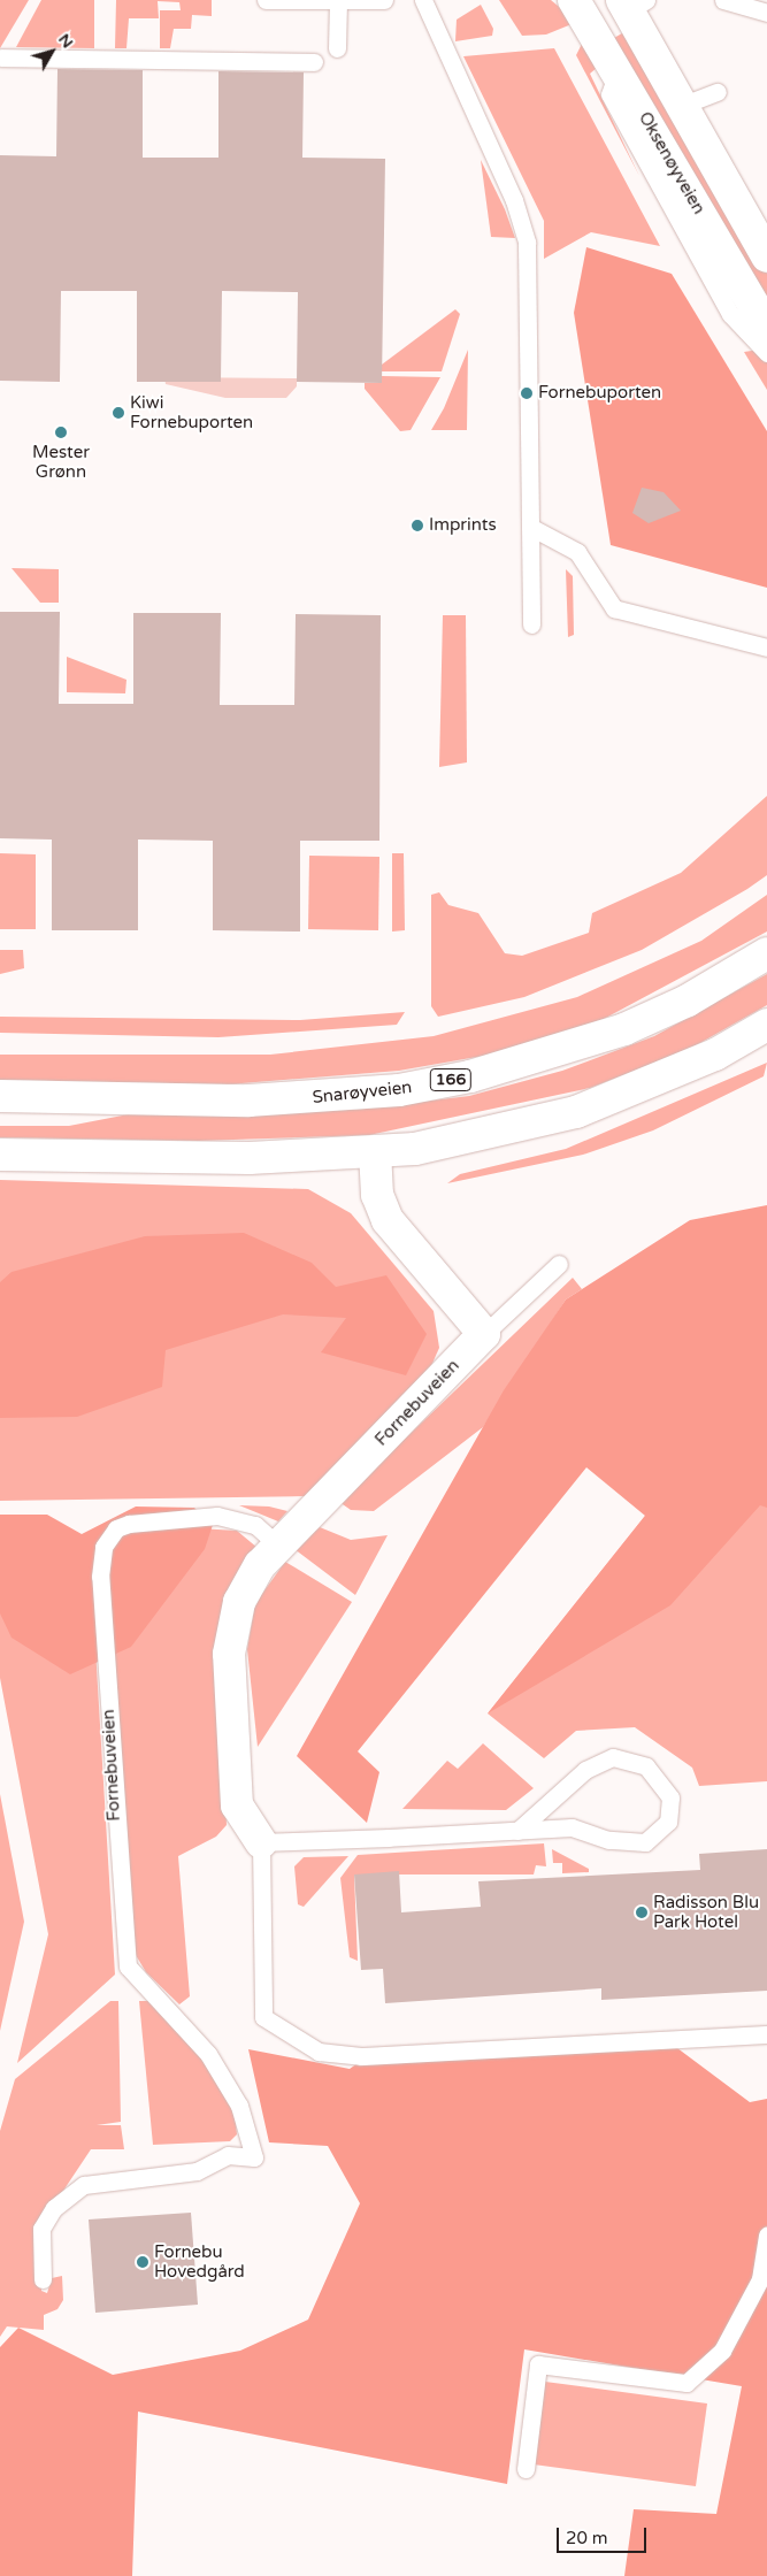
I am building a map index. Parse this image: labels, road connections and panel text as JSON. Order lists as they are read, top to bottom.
{
  "streets": {
    "main road": [
      "Oksenøyveien",
      "166",
      "Snarøyveien",
      "Fornebuveien"
    ]
  },
  "places": [
    "Fornebuporten",
    "Kiwi Fornebuporten",
    "Mester Grønn",
    "Imprints",
    "Radisson Blu Park Hotel",
    "Fornebu Hovedgård"
  ],
  "scale_bar": "20 m",
  "north": "top right"
}
